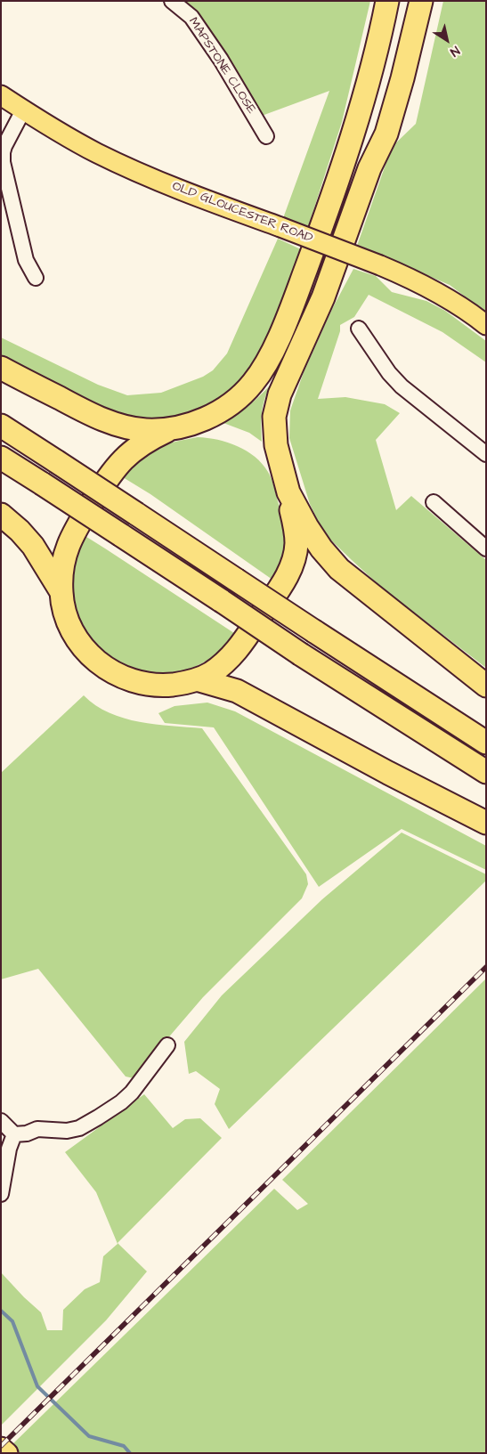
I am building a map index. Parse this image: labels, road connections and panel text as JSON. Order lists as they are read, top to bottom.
{
  "streets": {
    "main road": ["OLD GLOUCESTER ROAD"],
    "street": ["MAPSTONE CLOSE"]
  },
  "north": "bottom right"
}
